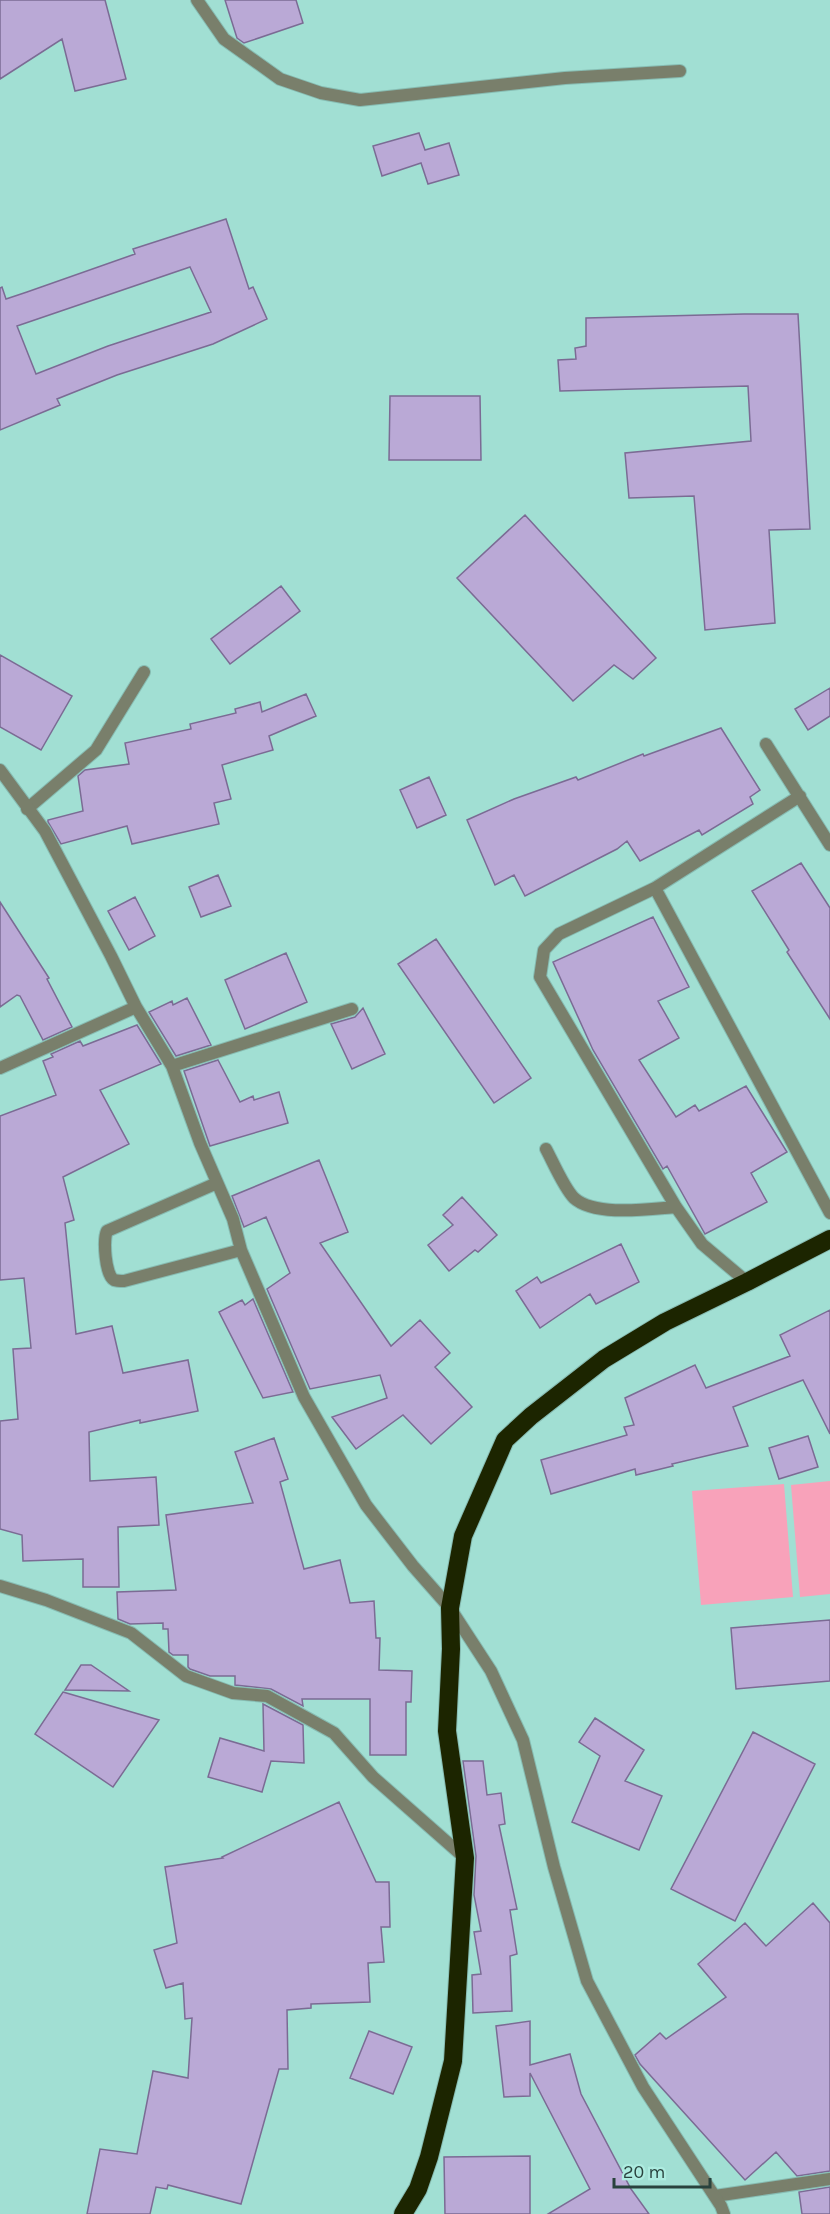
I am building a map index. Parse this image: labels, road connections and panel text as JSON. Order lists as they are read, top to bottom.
{
  "scale_bar": "20 m"
}
